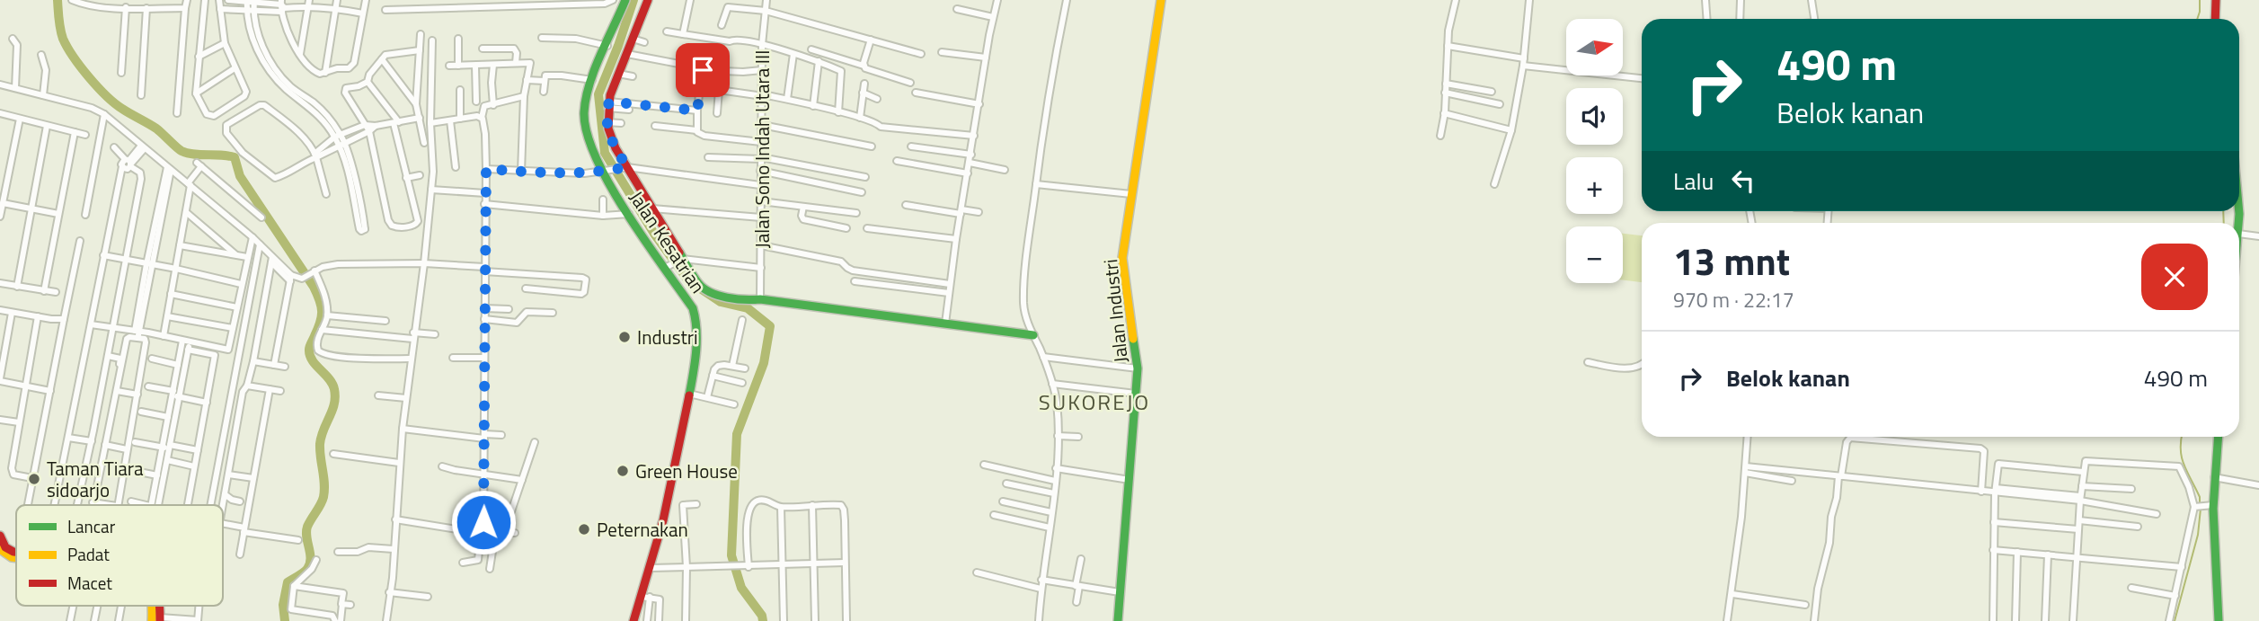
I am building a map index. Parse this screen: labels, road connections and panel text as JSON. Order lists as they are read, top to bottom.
{
  "streets": {
    "street": ["Jalan Sono Indah Utara III", "Jalan Kesatrian", "Jalan Industri"]
  },
  "districts": ["SUKOREJO"],
  "places": [
    "Industri",
    "Green House",
    "Taman Tiara sidoarjo",
    "Peternakan"
  ],
  "legend": ["Lancar", "Padat", "Macet"],
  "north": "right",
  "page": {
    "map_buttons": ["+", "−"],
    "turn": ["490 m", "Belok kanan"],
    "then": "Lalu",
    "heading": ["13 mnt", "970 m · 22:17"],
    "list": [
      {
        "name": "Belok kanan",
        "value": "490 m"
      }
    ]
  }
}
